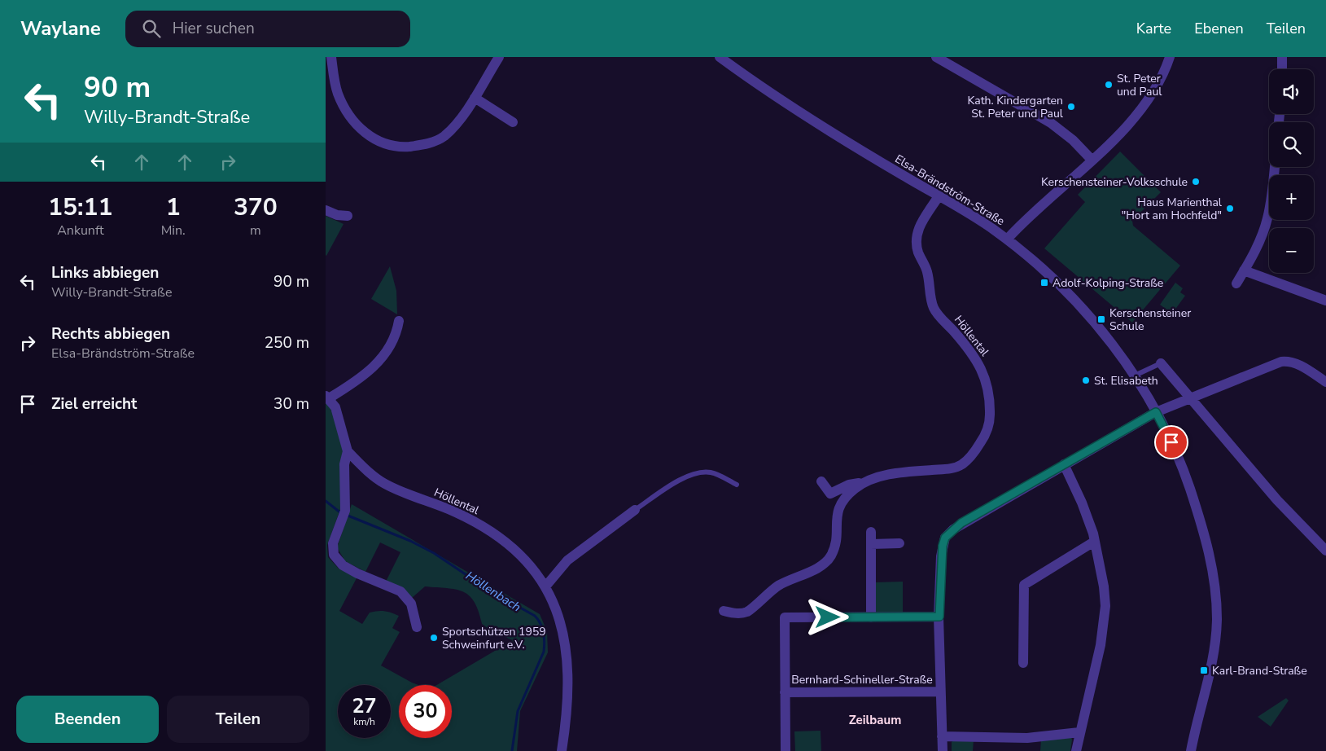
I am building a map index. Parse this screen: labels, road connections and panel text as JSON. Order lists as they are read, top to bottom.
{
  "streets": {
    "street": ["Elsa-Brändström-Straße", "Höllental", "Bernhard-Schineller-Straße"]
  },
  "crossings": [
    ["Elsa-Brändström-Straße", "Höllental"]
  ],
  "districts": ["Zeilbaum"],
  "water": ["Höllenbach"],
  "places": {
    "other": [
      "St. Peter und Paul",
      "Kath. Kindergarten St. Peter und Paul",
      "Kerschensteiner-Volksschule",
      "Haus Marienthal \"Hort am Hochfeld\"",
      "St. Elisabeth",
      "Sportschützen 1959 Schweinfurt e.V."
    ],
    "transit": ["Adolf-Kolping-Straße", "Kerschensteiner Schule", "Karl-Brand-Straße"]
  },
  "page": {
    "header": "Waylane",
    "search": "Hier suchen",
    "nav": ["Karte", "Ebenen", "Teilen"],
    "turn": ["90 m", "Willy-Brandt-Straße"],
    "map_buttons": ["+", "−"],
    "eta": [
      "15:11",
      "Ankunft",
      "1",
      "Min.",
      "370",
      "m"
    ],
    "list": [
      {
        "name": "Links abbiegen",
        "note": "Willy-Brandt-Straße",
        "value": "90 m"
      },
      {
        "name": "Rechts abbiegen",
        "note": "Elsa-Brändström-Straße",
        "value": "250 m"
      },
      {
        "name": "Ziel erreicht",
        "value": "30 m"
      }
    ],
    "speed": "27 km/h",
    "limit": "30",
    "buttons": ["Beenden", "Teilen"]
  }
}
